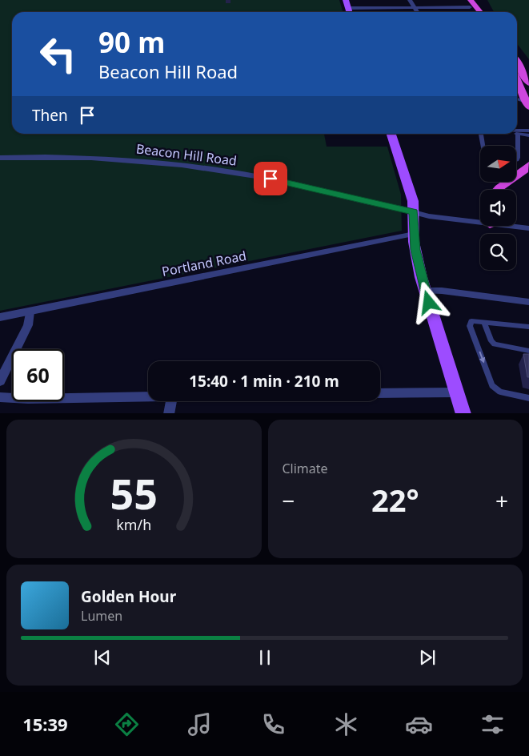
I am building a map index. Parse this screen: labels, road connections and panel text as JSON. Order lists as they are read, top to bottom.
{
  "streets": {
    "street": ["Beacon Hill Road", "Portland Road"]
  },
  "north": "right",
  "page": {
    "turn": ["90 m", "Beacon Hill Road"],
    "then": "Then",
    "limit": "60",
    "trip": "15:40 · 1 min · 210 m",
    "tile": "Climate",
    "heat": ["−", "22°", "+"],
    "song": ["Golden Hour", "Lumen"],
    "tabs": "15:39",
    "gauge": ["55", "km/h"]
  }
}
